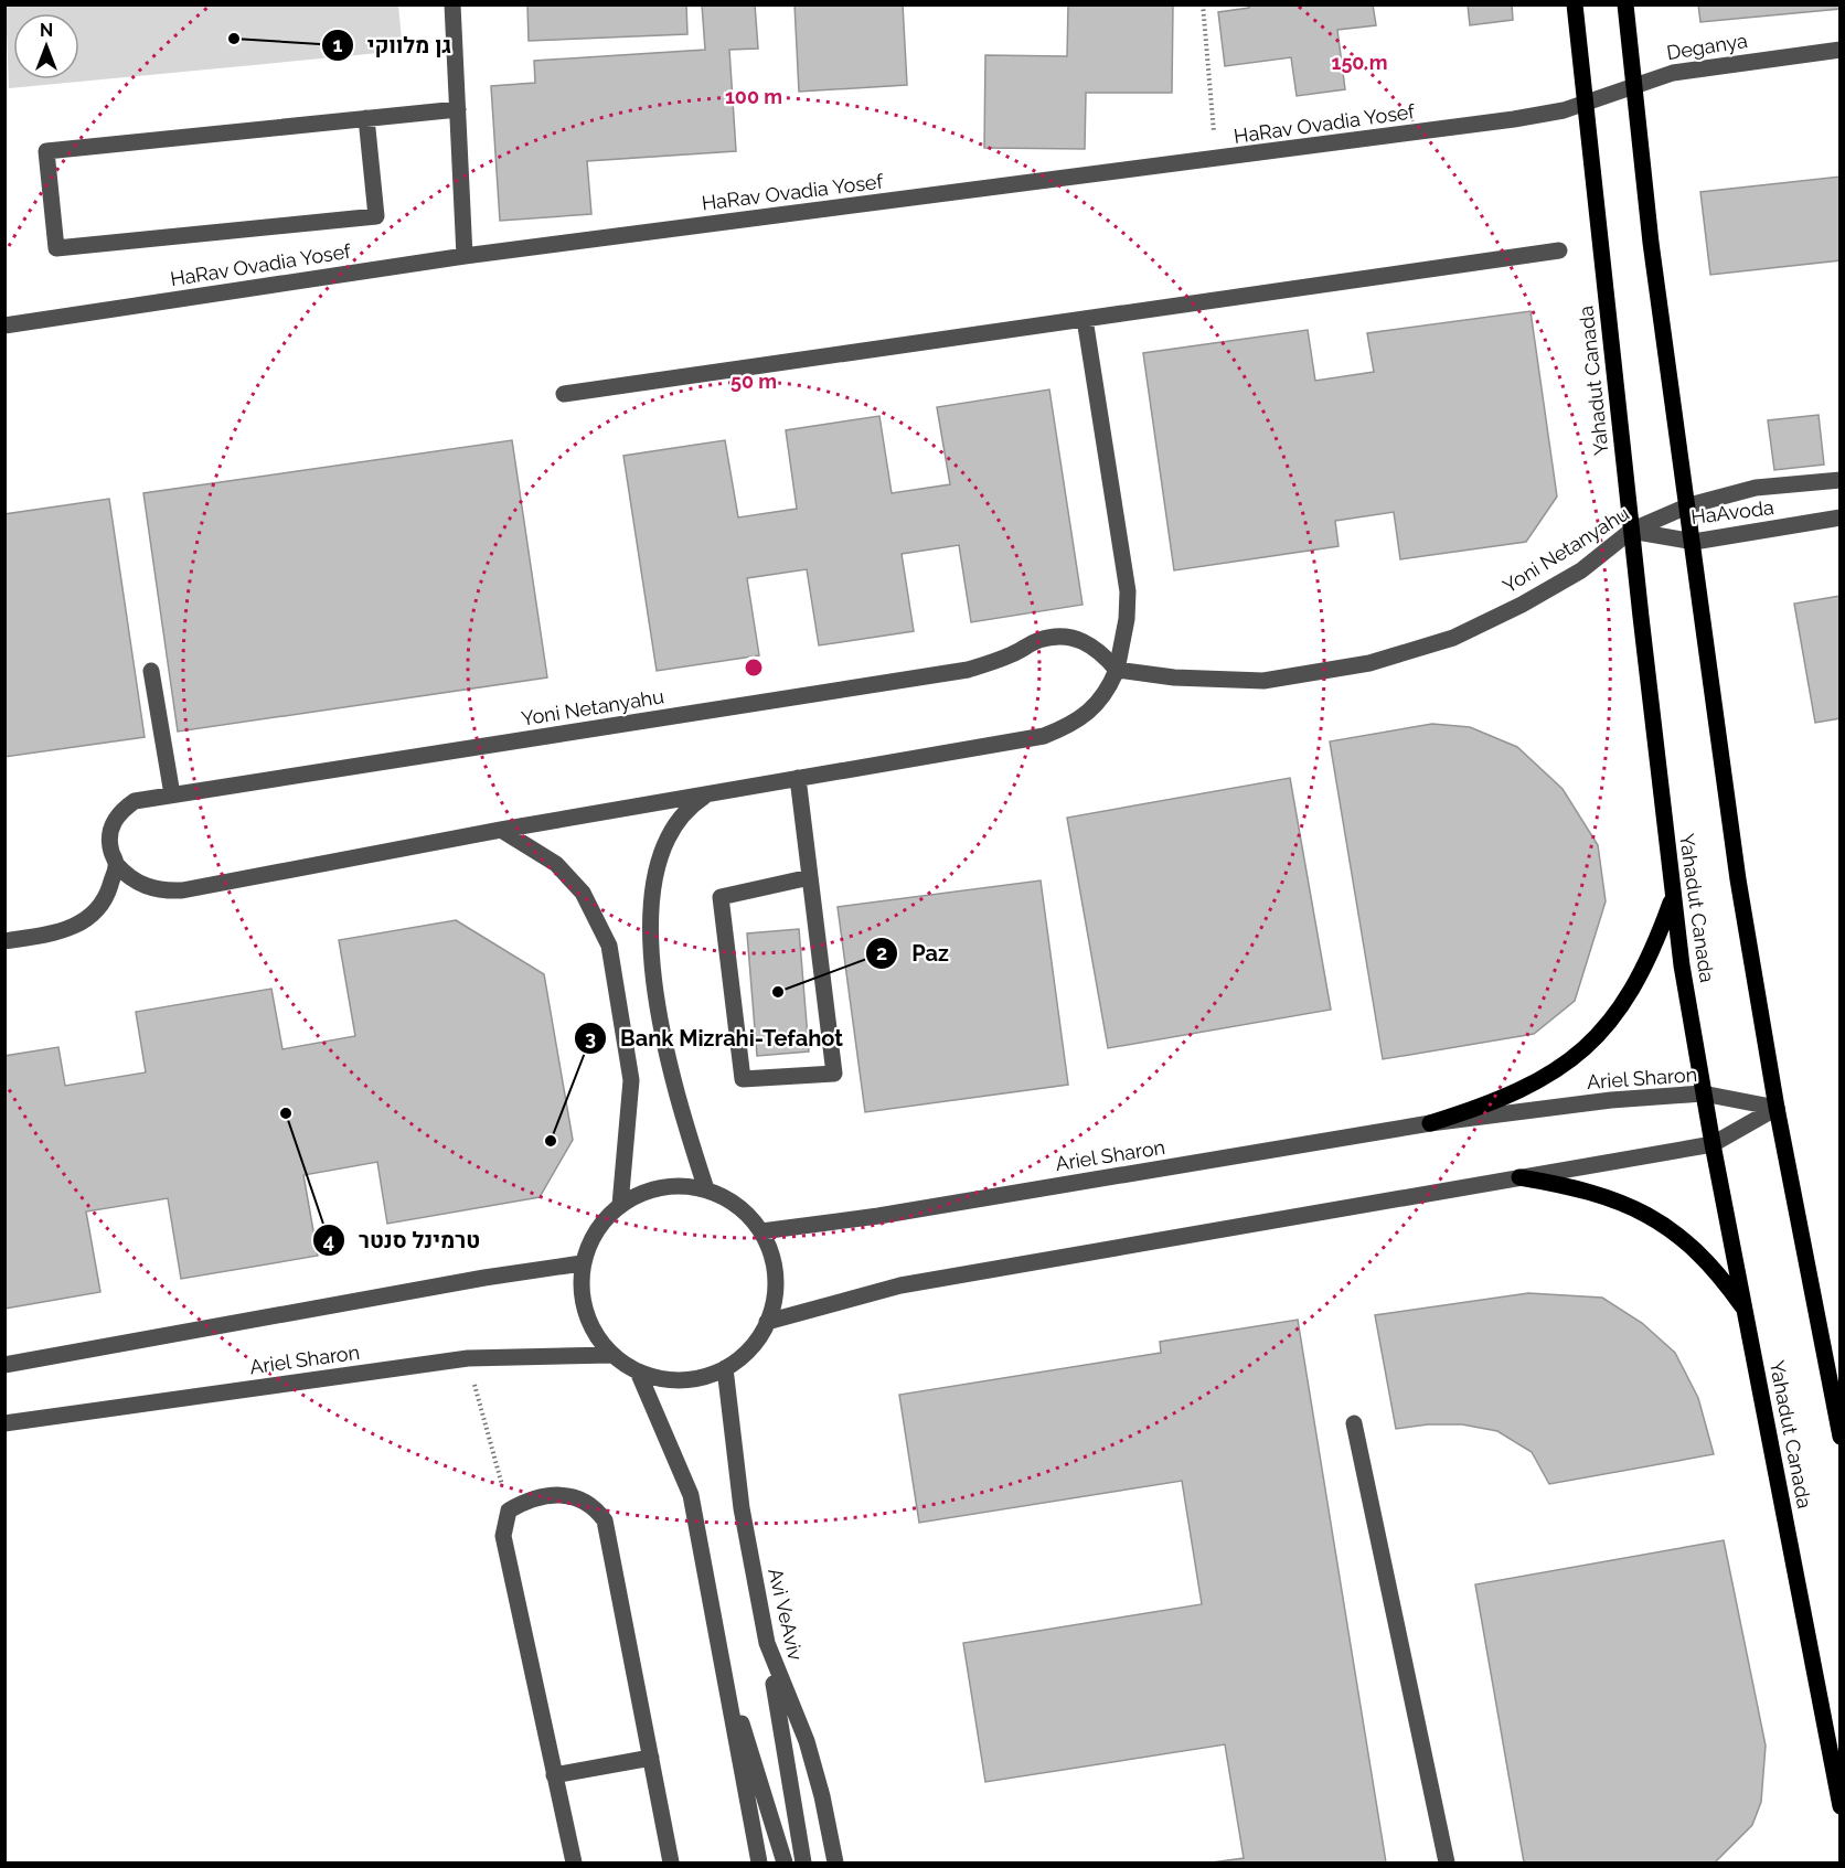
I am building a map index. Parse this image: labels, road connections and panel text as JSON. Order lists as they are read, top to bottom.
{
  "streets": {
    "main road": ["Yahadut Canada"],
    "street": [
      "Deganya",
      "HaRav Ovadia Yosef",
      "HaAvoda",
      "Yoni Netanyahu",
      "Ariel Sharon",
      "Avi VeAviv"
    ]
  },
  "crossings": [
    ["Deganya", "HaRav Ovadia Yosef"],
    ["Deganya", "Yahadut Canada"],
    ["HaRav Ovadia Yosef", "Yahadut Canada"],
    ["Yahadut Canada", "HaAvoda"],
    ["Yahadut Canada", "Yoni Netanyahu"],
    ["Yahadut Canada", "Ariel Sharon"],
    ["HaAvoda", "Yoni Netanyahu"],
    ["Ariel Sharon", "Avi VeAviv"]
  ],
  "places": [
    "גן מלווקי",
    "Paz",
    "טרמינל סנטר",
    "Bank Mizrahi-Tefahot"
  ],
  "north": "top",
  "rings": ["150 m", "100 m", "50 m"]
}
